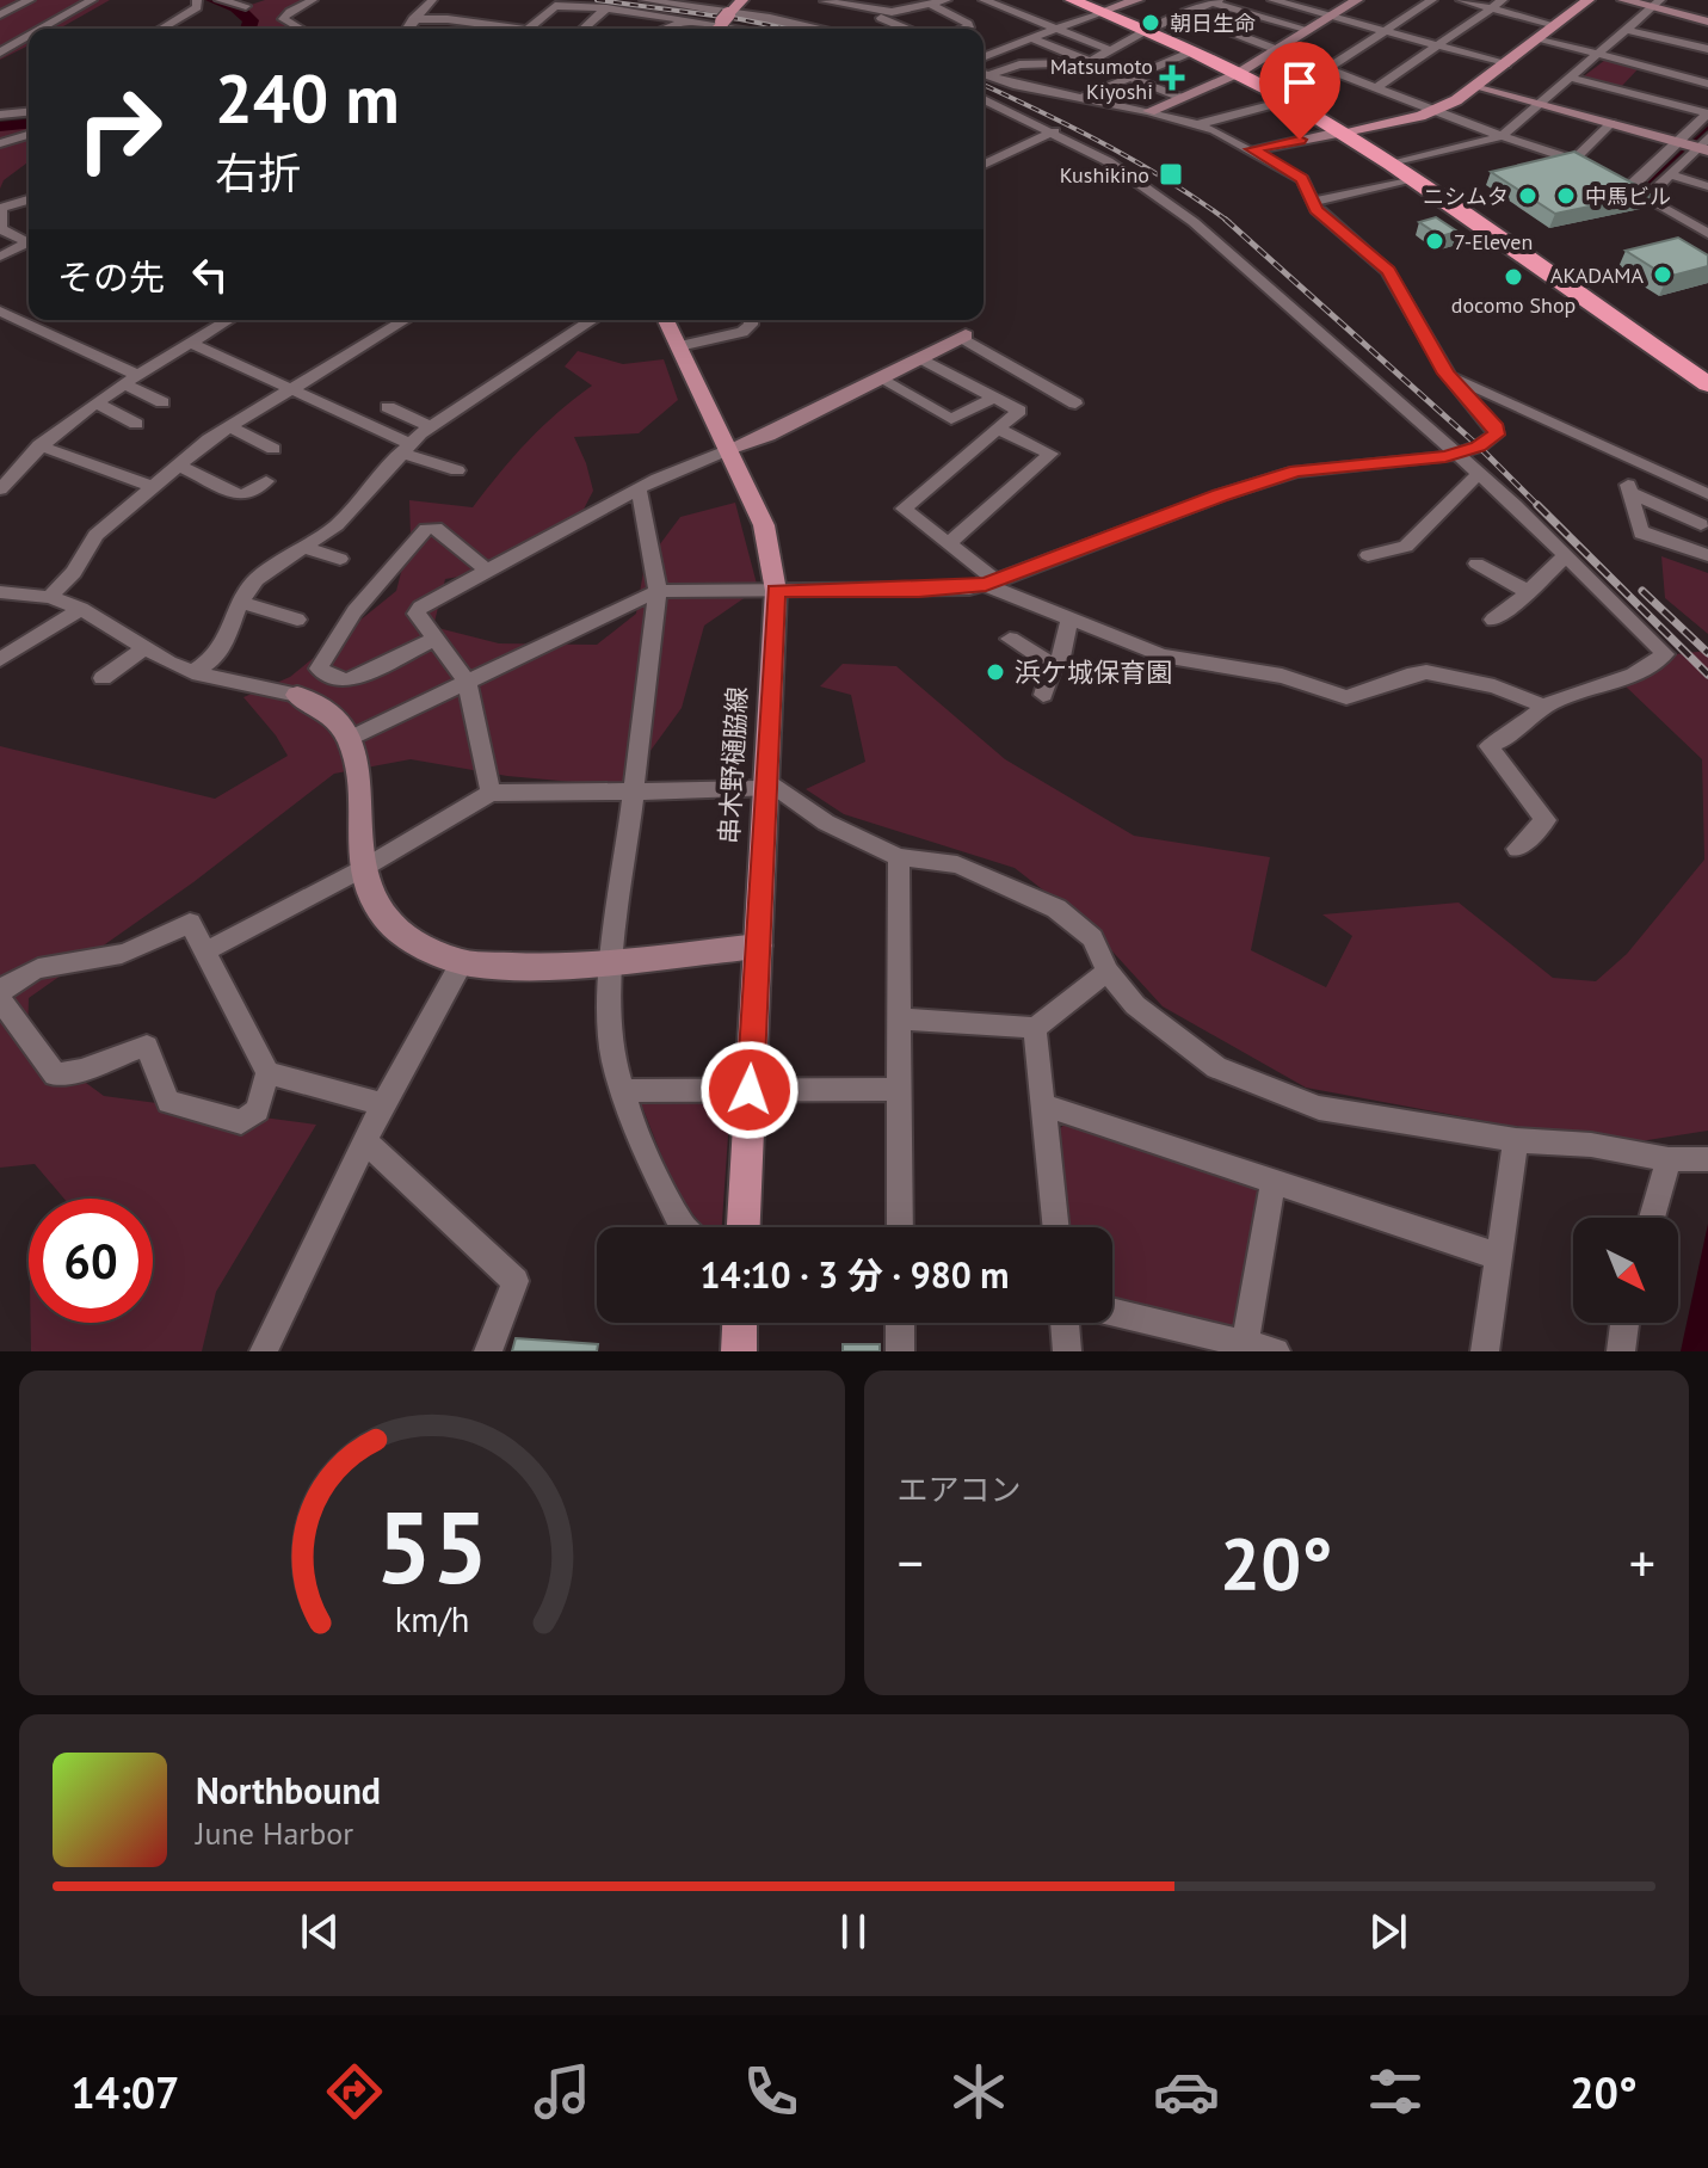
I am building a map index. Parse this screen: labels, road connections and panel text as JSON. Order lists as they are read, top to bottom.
{
  "streets": {
    "main road": ["串木野樋脇線"]
  },
  "places": {
    "other": [
      "朝日生命",
      "ニシムタ",
      "中馬ビル",
      "7-Eleven",
      "AKADAMA",
      "docomo Shop",
      "浜ケ城保育園"
    ],
    "health": ["Matsumoto Kiyoshi"],
    "transit": ["Kushikino"]
  },
  "north": "bottom right",
  "page": {
    "turn": ["240 m", "右折"],
    "then": "その先",
    "limit": "60",
    "trip": "14:10 · 3 分 · 980 m",
    "tile": "エアコン",
    "heat": ["−", "20°", "+"],
    "song": ["Northbound", "June Harbor"],
    "tabs": ["14:07", "20°"],
    "gauge": ["55", "km/h"]
  }
}
